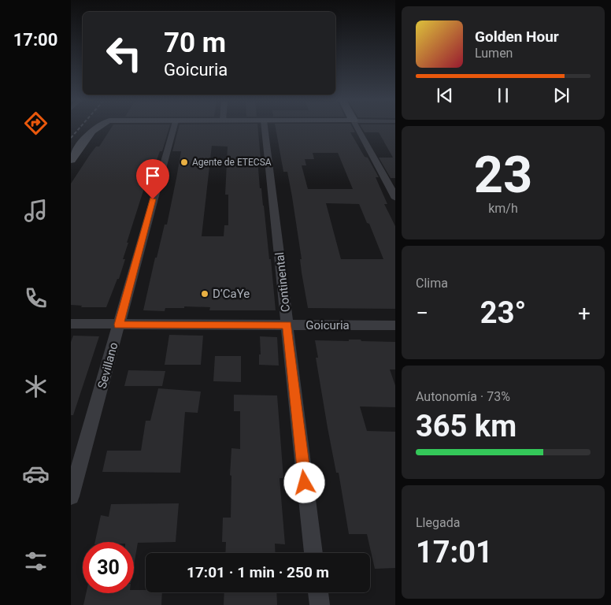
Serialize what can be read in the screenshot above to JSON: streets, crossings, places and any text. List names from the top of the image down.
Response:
{
  "streets": {
    "street": ["Continental", "Goicuria", "Sevillano"]
  },
  "crossings": [
    ["Continental", "Goicuria"],
    ["Goicuria", "Sevillano"]
  ],
  "places": ["Agente de ETECSA", "D’CaYe"],
  "page": {
    "tabs": "17:00",
    "turn": ["70 m", "Goicuria"],
    "song": ["Golden Hour", "Lumen"],
    "tile": [
      ["23", "km/h"],
      "Clima",
      ["Autonomía · 73%", "365 km"],
      ["Llegada", "17:01"]
    ],
    "heat": ["−", "23°", "+"],
    "limit": "30",
    "trip": "17:01 · 1 min · 250 m"
  }
}
